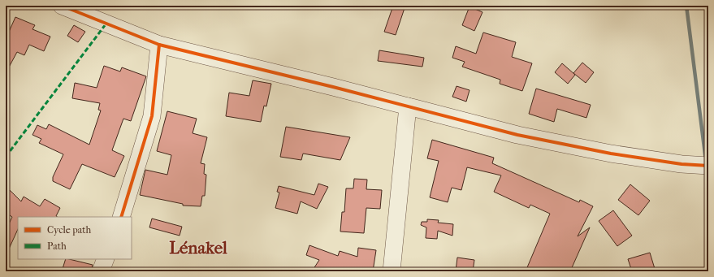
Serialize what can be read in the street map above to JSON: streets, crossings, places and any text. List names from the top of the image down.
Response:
{
  "districts": ["Lénakel"],
  "legend": ["Cycle path", "Path"]
}
